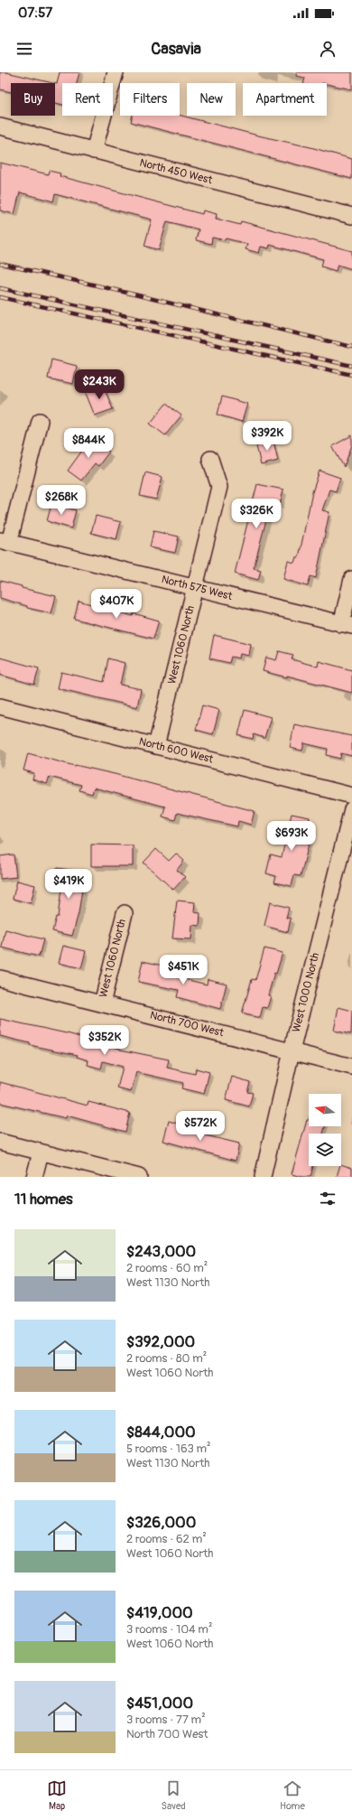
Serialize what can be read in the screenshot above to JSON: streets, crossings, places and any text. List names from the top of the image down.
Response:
{
  "streets": {
    "street": [
      "North 450 West",
      "North 575 West",
      "West 1060 North",
      "North 600 West",
      "West 1000 North",
      "North 700 West"
    ]
  },
  "crossings": [
    ["North 575 West", "West 1060 North"],
    ["West 1060 North", "North 600 West"],
    ["West 1060 North", "North 700 West"],
    ["West 1000 North", "North 700 West"]
  ],
  "north": "left",
  "page": {
    "status": "07:57",
    "header": "Casavia",
    "chip": [
      "Buy",
      "Rent",
      "Filters",
      "New",
      "Apartment"
    ],
    "price": [
      "$243K",
      "$392K",
      "$844K",
      "$268K",
      "$326K",
      "$407K",
      "$693K",
      "$419K",
      "$451K",
      "$352K",
      "$572K"
    ],
    "heading": "11 homes",
    "list": [
      {
        "name": "$243,000",
        "note": "2 rooms · 60 m² · West 1130 North"
      },
      {
        "name": "$392,000",
        "note": "2 rooms · 80 m² · West 1060 North"
      },
      {
        "name": "$844,000",
        "note": "5 rooms · 163 m² · West 1130 North"
      },
      {
        "name": "$326,000",
        "note": "2 rooms · 62 m² · West 1060 North"
      },
      {
        "name": "$419,000",
        "note": "3 rooms · 104 m² · West 1060 North"
      },
      {
        "name": "$451,000",
        "note": "3 rooms · 77 m² · North 700 West"
      }
    ],
    "tabs": ["Map", "Saved", "Home"]
  }
}
